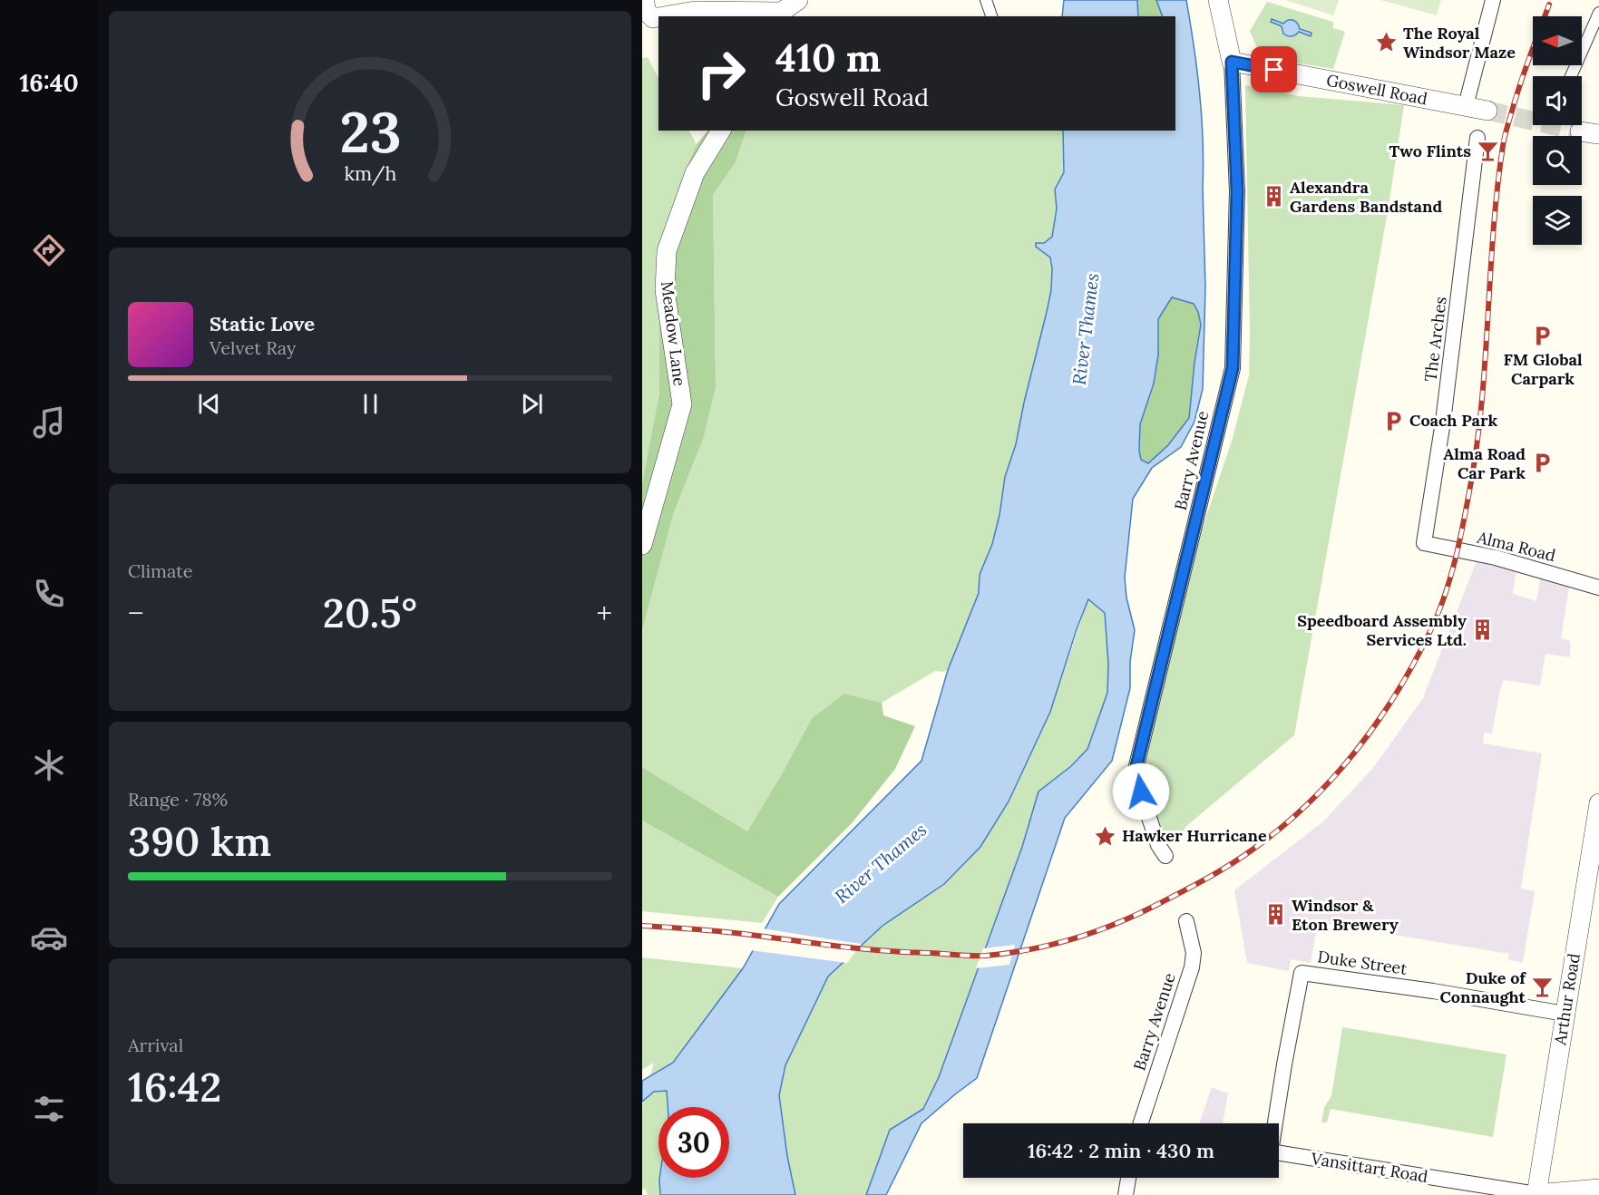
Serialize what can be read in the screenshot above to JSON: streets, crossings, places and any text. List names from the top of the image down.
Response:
{
  "streets": {
    "street": [
      "Goswell Road",
      "Meadow Lane",
      "The Arches",
      "Barry Avenue",
      "Alma Road",
      "Duke Street",
      "Arthur Road",
      "Vansittart Road"
    ]
  },
  "crossings": [
    ["Goswell Road", "Barry Avenue"],
    ["The Arches", "Alma Road"],
    ["Duke Street", "Arthur Road"],
    ["Arthur Road", "Vansittart Road"]
  ],
  "water": ["River Thames"],
  "places": {
    "place": ["The Royal Windsor Maze", "Hawker Hurricane"],
    "bar": ["Two Flints", "Duke of Connaught"],
    "building": ["Alexandra Gardens Bandstand", "Speedboard Assembly Services Ltd.", "Windsor & Eton Brewery"],
    "parking": ["FM Global Carpark", "Coach Park", "Alma Road Car Park"]
  },
  "north": "left",
  "page": {
    "tabs": "16:40",
    "turn": ["410 m", "Goswell Road"],
    "song": ["Static Love", "Velvet Ray"],
    "tile": [
      "Climate",
      ["Range · 78%", "390 km"],
      ["Arrival", "16:42"]
    ],
    "heat": ["−", "20.5°", "+"],
    "limit": "30",
    "trip": "16:42 · 2 min · 430 m",
    "gauge": ["23", "km/h"]
  }
}
